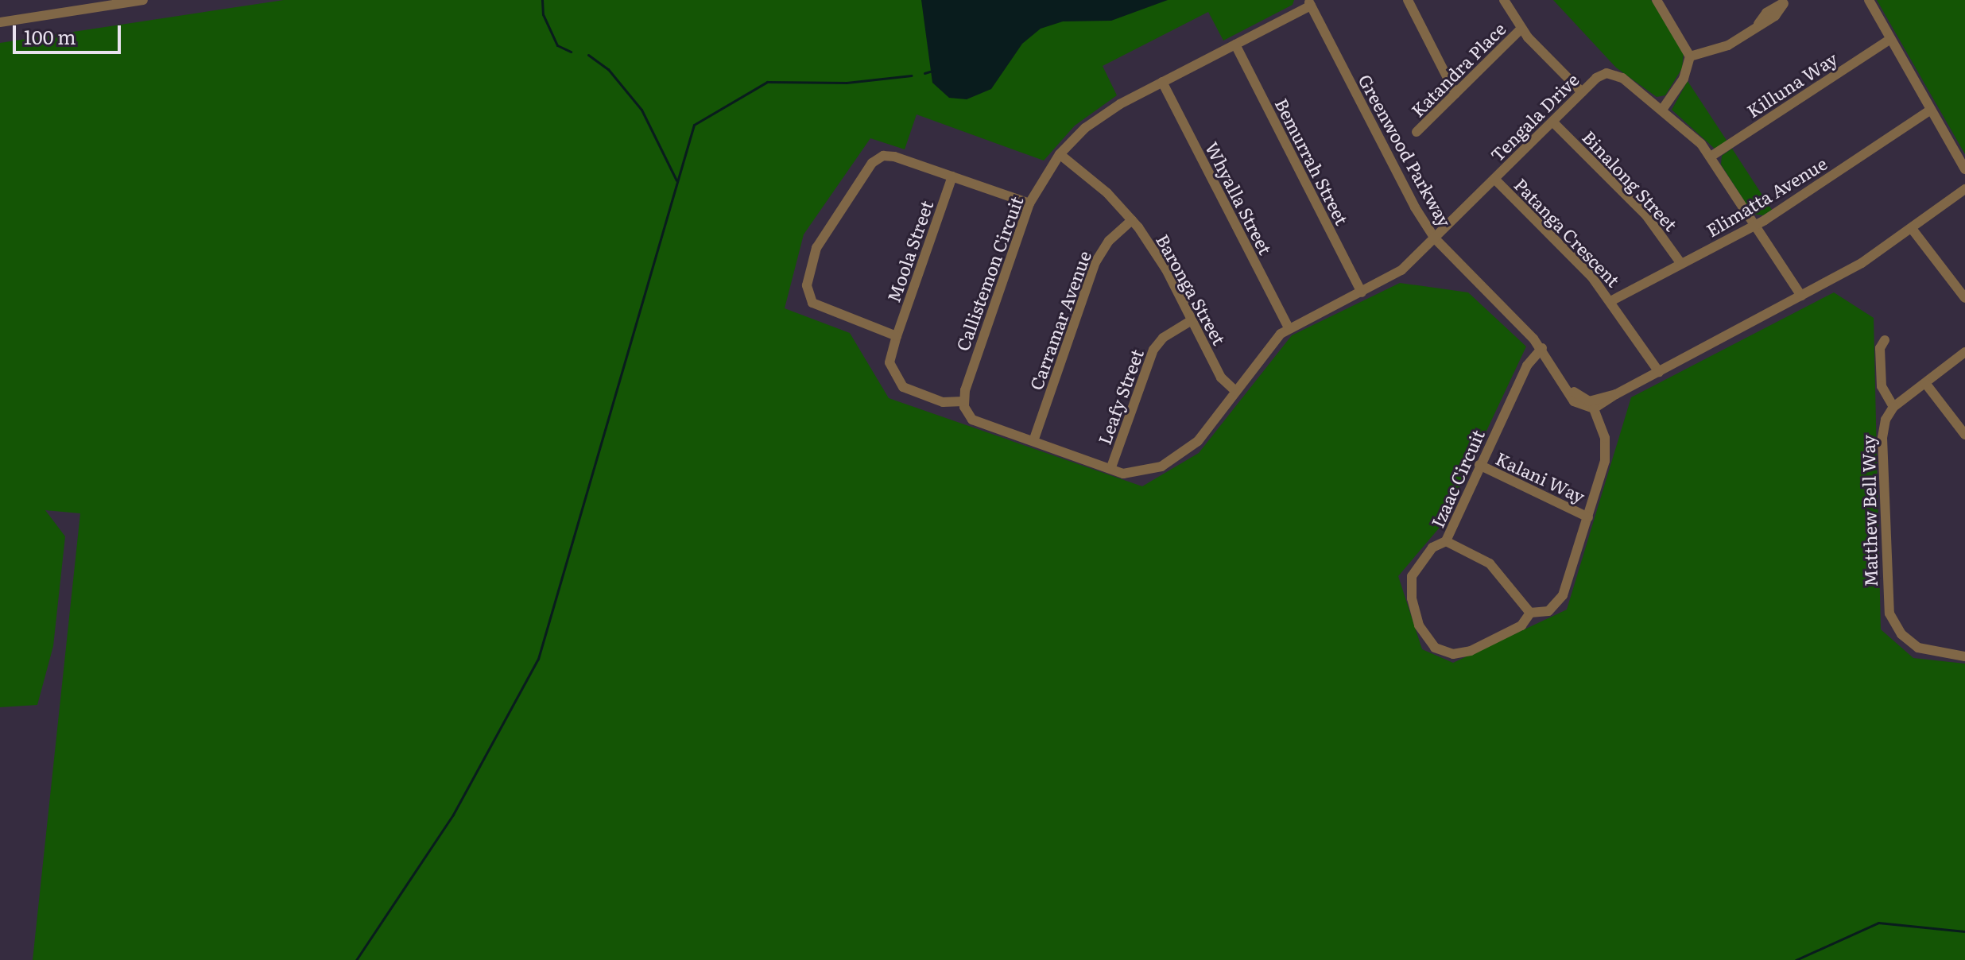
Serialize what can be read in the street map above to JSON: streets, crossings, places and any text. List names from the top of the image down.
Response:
{
  "streets": {
    "street": [
      "Katandra Place",
      "Killuna Way",
      "Tengala Drive",
      "Greenwood Parkway",
      "Bemurrah Street",
      "Binalong Street",
      "Elimatta Avenue",
      "Whyalla Street",
      "Patanga Crescent",
      "Moola Street",
      "Callistemon Circuit",
      "Baronga Street",
      "Carramar Avenue",
      "Leafy Street",
      "Kalani Way",
      "Izaac Circuit",
      "Matthew Bell Way"
    ]
  },
  "crossings": [
    ["Killuna Way", "Tengala Drive"],
    ["Tengala Drive", "Greenwood Parkway"],
    ["Tengala Drive", "Binalong Street"],
    ["Tengala Drive", "Elimatta Avenue"],
    ["Tengala Drive", "Patanga Crescent"],
    ["Greenwood Parkway", "Callistemon Circuit"],
    ["Greenwood Parkway", "Izaac Circuit"],
    ["Bemurrah Street", "Callistemon Circuit"],
    ["Binalong Street", "Elimatta Avenue"],
    ["Elimatta Avenue", "Patanga Crescent"],
    ["Whyalla Street", "Callistemon Circuit"],
    ["Moola Street", "Callistemon Circuit"],
    ["Callistemon Circuit", "Baronga Street"],
    ["Baronga Street", "Carramar Avenue"],
    ["Baronga Street", "Leafy Street"],
    ["Kalani Way", "Izaac Circuit"]
  ],
  "scale_bar": "100 m"
}
